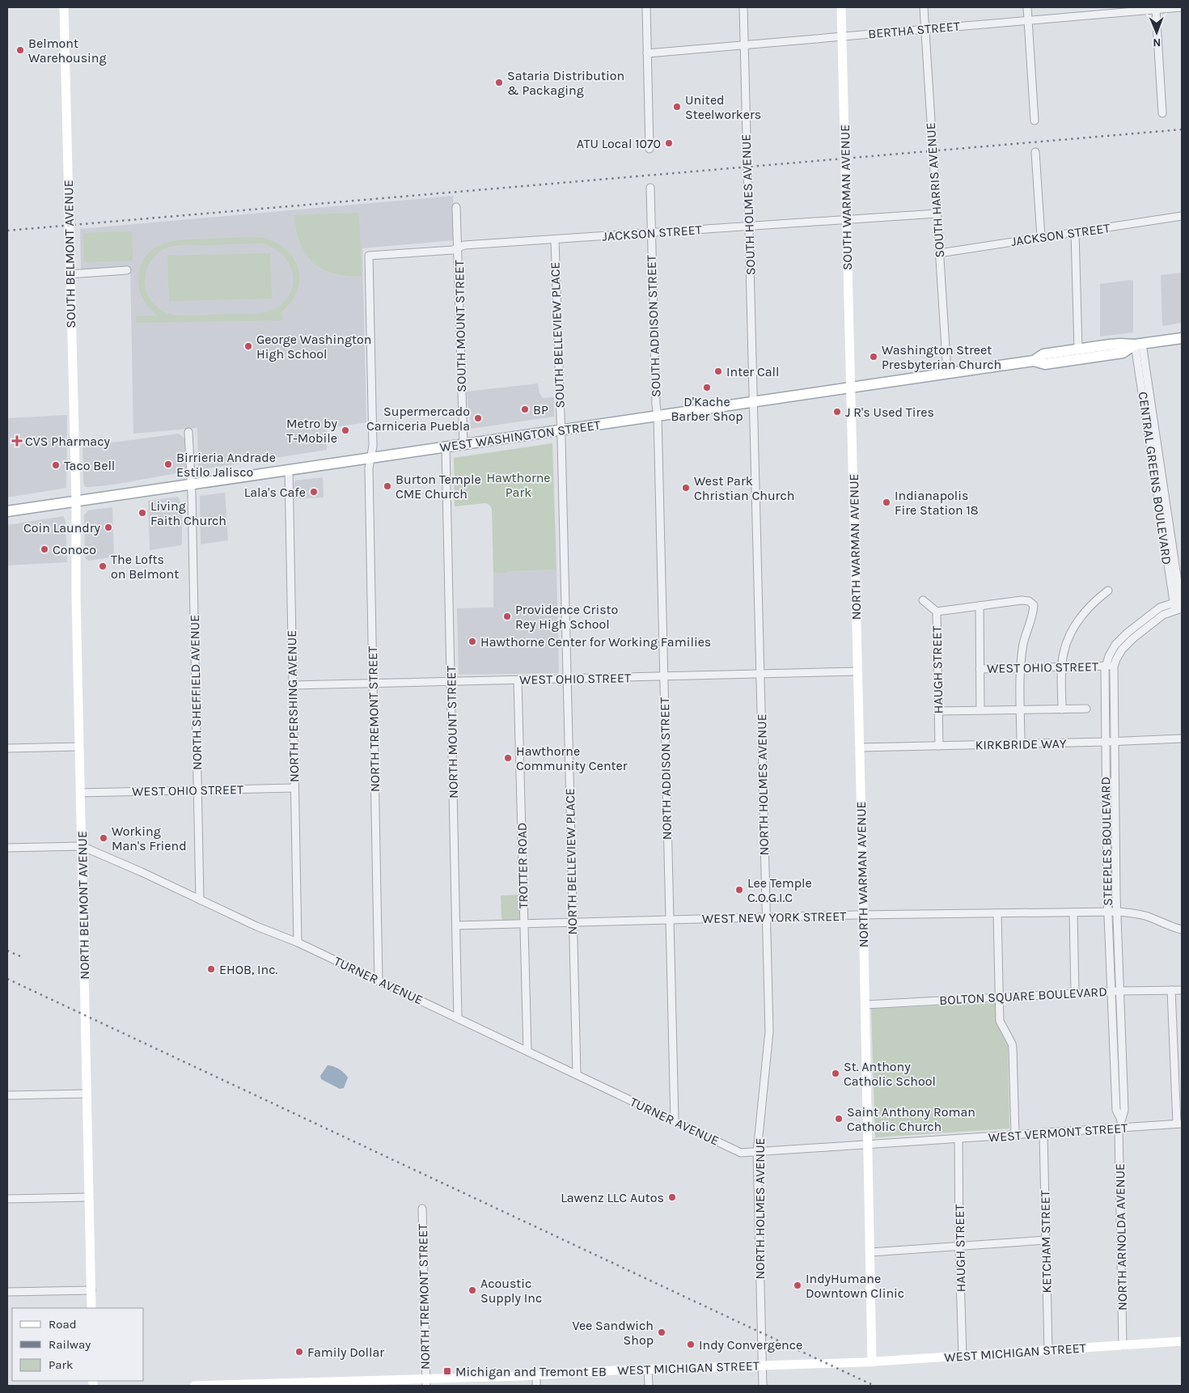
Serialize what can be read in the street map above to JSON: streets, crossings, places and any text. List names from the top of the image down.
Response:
{
  "streets": {
    "main road": [
      "SOUTH WARMAN AVENUE",
      "SOUTH BELMONT AVENUE",
      "WEST WASHINGTON STREET",
      "NORTH WARMAN AVENUE",
      "NORTH BELMONT AVENUE",
      "WEST MICHIGAN STREET"
    ],
    "street": [
      "BERTHA STREET",
      "SOUTH HARRIS AVENUE",
      "SOUTH HOLMES AVENUE",
      "JACKSON STREET",
      "SOUTH MOUNT STREET",
      "SOUTH ADDISON STREET",
      "SOUTH BELLEVIEW PLACE",
      "CENTRAL GREENS BOULEVARD",
      "WEST OHIO STREET",
      "HAUGH STREET",
      "NORTH SHEFFIELD AVENUE",
      "NORTH PERSHING AVENUE",
      "NORTH TREMONT STREET",
      "NORTH MOUNT STREET",
      "KIRKBRIDE WAY",
      "NORTH ADDISON STREET",
      "NORTH HOLMES AVENUE",
      "STEEPLES BOULEVARD",
      "NORTH BELLEVIEW PLACE",
      "TROTTER ROAD",
      "WEST NEW YORK STREET",
      "TURNER AVENUE",
      "BOLTON SQUARE BOULEVARD",
      "WEST VERMONT STREET",
      "NORTH ARNOLDA AVENUE",
      "KETCHAM STREET"
    ]
  },
  "crossings": [
    ["BERTHA STREET", "SOUTH HARRIS AVENUE"],
    ["BERTHA STREET", "SOUTH WARMAN AVENUE"],
    ["BERTHA STREET", "SOUTH HOLMES AVENUE"],
    ["SOUTH HARRIS AVENUE", "JACKSON STREET"],
    ["SOUTH HARRIS AVENUE", "WEST WASHINGTON STREET"],
    ["SOUTH WARMAN AVENUE", "JACKSON STREET"],
    ["SOUTH WARMAN AVENUE", "WEST WASHINGTON STREET"],
    ["SOUTH WARMAN AVENUE", "NORTH WARMAN AVENUE"],
    ["SOUTH HOLMES AVENUE", "JACKSON STREET"],
    ["SOUTH HOLMES AVENUE", "WEST WASHINGTON STREET"],
    ["SOUTH HOLMES AVENUE", "NORTH HOLMES AVENUE"],
    ["JACKSON STREET", "SOUTH MOUNT STREET"],
    ["JACKSON STREET", "SOUTH ADDISON STREET"],
    ["JACKSON STREET", "SOUTH BELLEVIEW PLACE"],
    ["JACKSON STREET", "NORTH TREMONT STREET"],
    ["SOUTH BELMONT AVENUE", "WEST WASHINGTON STREET"],
    ["SOUTH BELMONT AVENUE", "NORTH BELMONT AVENUE"],
    ["SOUTH MOUNT STREET", "WEST WASHINGTON STREET"],
    ["SOUTH ADDISON STREET", "WEST WASHINGTON STREET"],
    ["SOUTH ADDISON STREET", "NORTH ADDISON STREET"],
    ["SOUTH BELLEVIEW PLACE", "WEST WASHINGTON STREET"],
    ["SOUTH BELLEVIEW PLACE", "NORTH BELLEVIEW PLACE"],
    ["WEST WASHINGTON STREET", "CENTRAL GREENS BOULEVARD"],
    ["WEST WASHINGTON STREET", "NORTH WARMAN AVENUE"],
    ["WEST WASHINGTON STREET", "NORTH SHEFFIELD AVENUE"],
    ["WEST WASHINGTON STREET", "NORTH PERSHING AVENUE"],
    ["WEST WASHINGTON STREET", "NORTH TREMONT STREET"],
    ["WEST WASHINGTON STREET", "NORTH MOUNT STREET"],
    ["WEST WASHINGTON STREET", "NORTH ADDISON STREET"],
    ["WEST WASHINGTON STREET", "NORTH HOLMES AVENUE"],
    ["WEST WASHINGTON STREET", "NORTH BELLEVIEW PLACE"],
    ["WEST WASHINGTON STREET", "NORTH BELMONT AVENUE"],
    ["CENTRAL GREENS BOULEVARD", "STEEPLES BOULEVARD"],
    ["NORTH WARMAN AVENUE", "WEST OHIO STREET"],
    ["NORTH WARMAN AVENUE", "KIRKBRIDE WAY"],
    ["NORTH WARMAN AVENUE", "WEST NEW YORK STREET"],
    ["NORTH WARMAN AVENUE", "BOLTON SQUARE BOULEVARD"],
    ["NORTH WARMAN AVENUE", "WEST VERMONT STREET"],
    ["NORTH WARMAN AVENUE", "WEST MICHIGAN STREET"],
    ["WEST OHIO STREET", "NORTH SHEFFIELD AVENUE"],
    ["WEST OHIO STREET", "NORTH PERSHING AVENUE"],
    ["WEST OHIO STREET", "NORTH TREMONT STREET"],
    ["WEST OHIO STREET", "NORTH MOUNT STREET"],
    ["WEST OHIO STREET", "NORTH ADDISON STREET"],
    ["WEST OHIO STREET", "NORTH HOLMES AVENUE"],
    ["WEST OHIO STREET", "STEEPLES BOULEVARD"],
    ["WEST OHIO STREET", "NORTH BELLEVIEW PLACE"],
    ["WEST OHIO STREET", "TROTTER ROAD"],
    ["WEST OHIO STREET", "NORTH BELMONT AVENUE"],
    ["HAUGH STREET", "KIRKBRIDE WAY"],
    ["HAUGH STREET", "WEST VERMONT STREET"],
    ["HAUGH STREET", "WEST MICHIGAN STREET"],
    ["NORTH SHEFFIELD AVENUE", "TURNER AVENUE"],
    ["NORTH PERSHING AVENUE", "TURNER AVENUE"],
    ["NORTH TREMONT STREET", "TURNER AVENUE"],
    ["NORTH TREMONT STREET", "WEST MICHIGAN STREET"],
    ["NORTH MOUNT STREET", "WEST NEW YORK STREET"],
    ["NORTH MOUNT STREET", "TURNER AVENUE"],
    ["KIRKBRIDE WAY", "STEEPLES BOULEVARD"],
    ["NORTH ADDISON STREET", "WEST NEW YORK STREET"],
    ["NORTH ADDISON STREET", "TURNER AVENUE"],
    ["NORTH HOLMES AVENUE", "WEST NEW YORK STREET"],
    ["NORTH HOLMES AVENUE", "WEST VERMONT STREET"],
    ["NORTH HOLMES AVENUE", "WEST MICHIGAN STREET"],
    ["STEEPLES BOULEVARD", "WEST NEW YORK STREET"],
    ["STEEPLES BOULEVARD", "BOLTON SQUARE BOULEVARD"],
    ["STEEPLES BOULEVARD", "WEST VERMONT STREET"],
    ["STEEPLES BOULEVARD", "NORTH ARNOLDA AVENUE"],
    ["NORTH BELLEVIEW PLACE", "WEST NEW YORK STREET"],
    ["NORTH BELLEVIEW PLACE", "TURNER AVENUE"],
    ["TROTTER ROAD", "WEST NEW YORK STREET"],
    ["TROTTER ROAD", "TURNER AVENUE"],
    ["NORTH BELMONT AVENUE", "TURNER AVENUE"],
    ["TURNER AVENUE", "WEST VERMONT STREET"],
    ["WEST VERMONT STREET", "NORTH ARNOLDA AVENUE"],
    ["WEST VERMONT STREET", "KETCHAM STREET"],
    ["NORTH ARNOLDA AVENUE", "WEST MICHIGAN STREET"],
    ["KETCHAM STREET", "WEST MICHIGAN STREET"]
  ],
  "parks": ["Hawthorne Park"],
  "places": {
    "other": [
      "Belmont Warehousing",
      "Sataria Distribution & Packaging",
      "United Steelworkers",
      "ATU Local 1070",
      "George Washington High School",
      "Washington Street Presbyterian Church",
      "Inter Call",
      "D'Kache Barber Shop",
      "BP",
      "J R's Used Tires",
      "Supermercado Carniceria Puebla",
      "Metro by T-Mobile",
      "Birrieria Andrade Estilo Jalisco",
      "Taco Bell",
      "Burton Temple CME Church",
      "West Park Christian Church",
      "Lala's Cafe",
      "Indianapolis Fire Station 18",
      "Living Faith Church",
      "Coin Laundry",
      "Conoco",
      "The Lofts on Belmont",
      "Providence Cristo Rey High School",
      "Hawthorne Center for Working Families",
      "Hawthorne Community Center",
      "Working Man's Friend",
      "Lee Temple C.O.G.I.C",
      "EHOB, Inc.",
      "St. Anthony Catholic School",
      "Saint Anthony Roman Catholic Church",
      "Lawenz LLC Autos",
      "IndyHumane Downtown Clinic",
      "Acoustic Supply Inc",
      "Vee Sandwich Shop",
      "Indy Convergence",
      "Family Dollar"
    ],
    "health": ["CVS Pharmacy"],
    "transit": ["Michigan and Tremont EB"]
  },
  "legend": ["Road", "Railway", "Park"],
  "north": "bottom"
}
